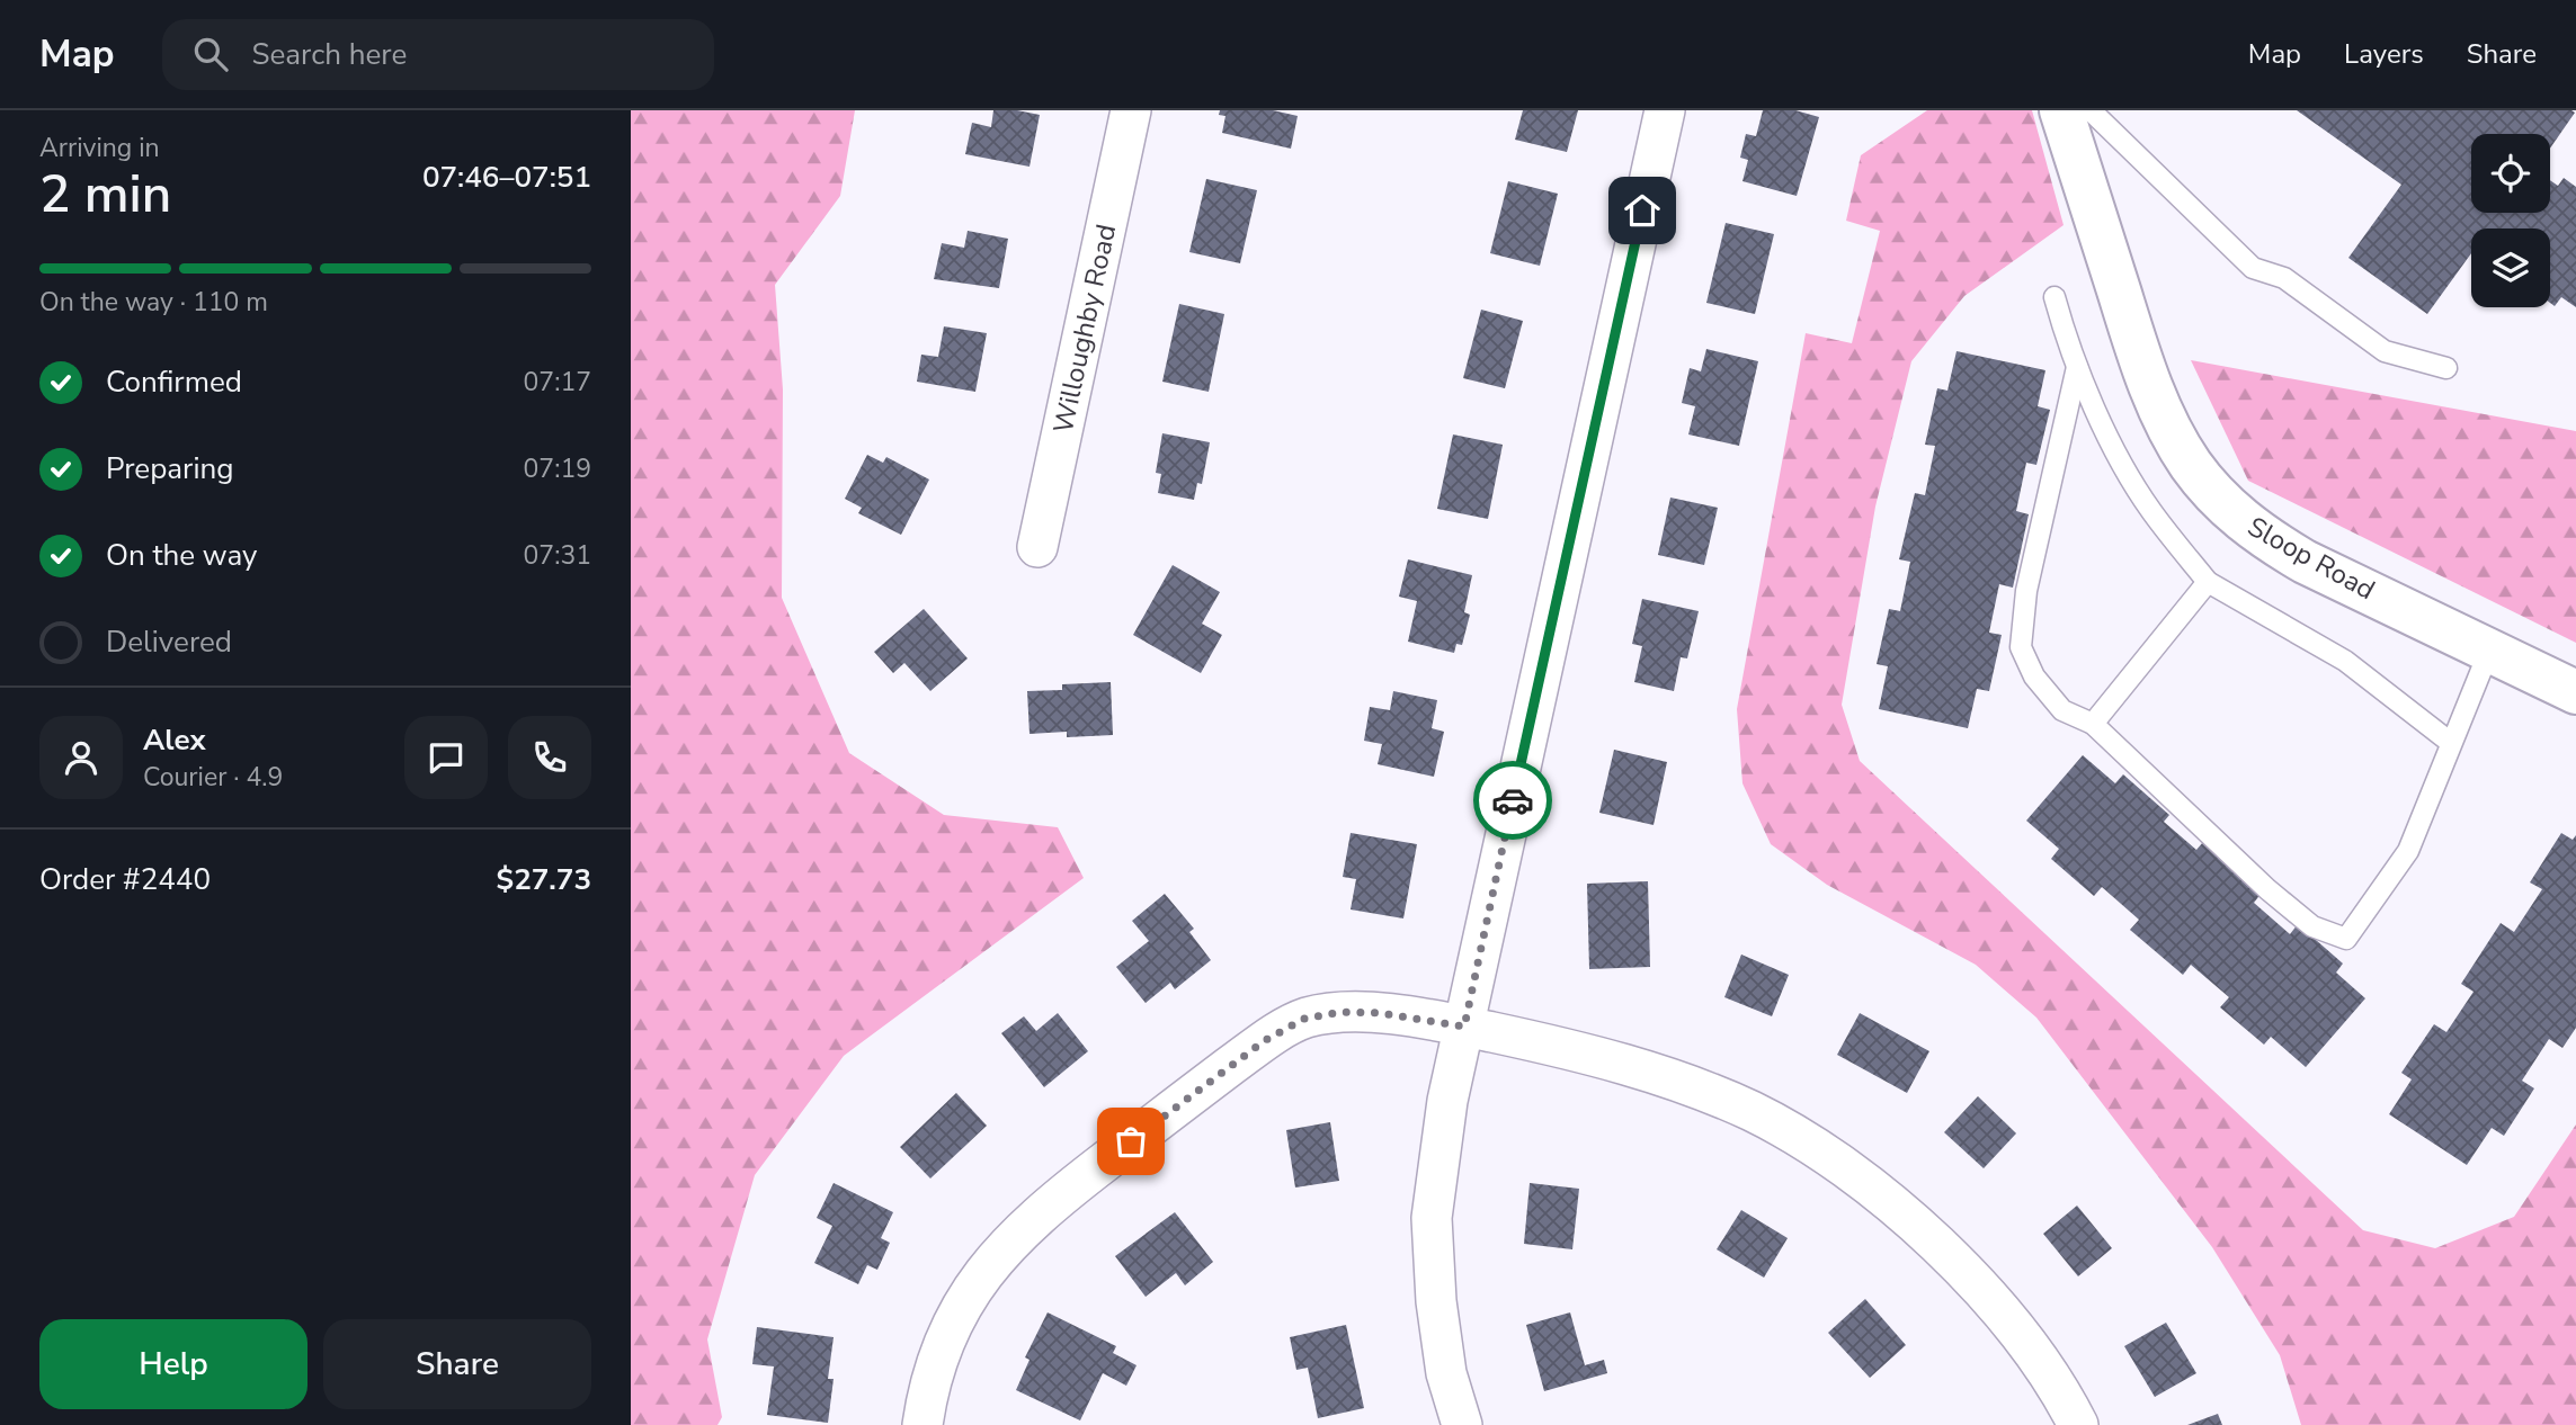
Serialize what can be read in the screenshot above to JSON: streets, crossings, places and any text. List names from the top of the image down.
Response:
{
  "streets": {
    "street": ["Willoughby Road", "Sloop Road"]
  },
  "page": {
    "header": "Map",
    "search": "Search here",
    "nav": ["Map", "Layers", "Share"],
    "heading": ["2 min", "Arriving in", "07:46–07:51"],
    "panel": [
      "Alex",
      "Courier · 4.9",
      "Order #2440",
      "$27.73"
    ],
    "bar": "On the way · 110 m",
    "list": [
      ["Confirmed", "07:17"],
      ["Preparing", "07:19"],
      ["On the way", "07:31"],
      "Delivered"
    ],
    "buttons": ["Help", "Share"]
  }
}
